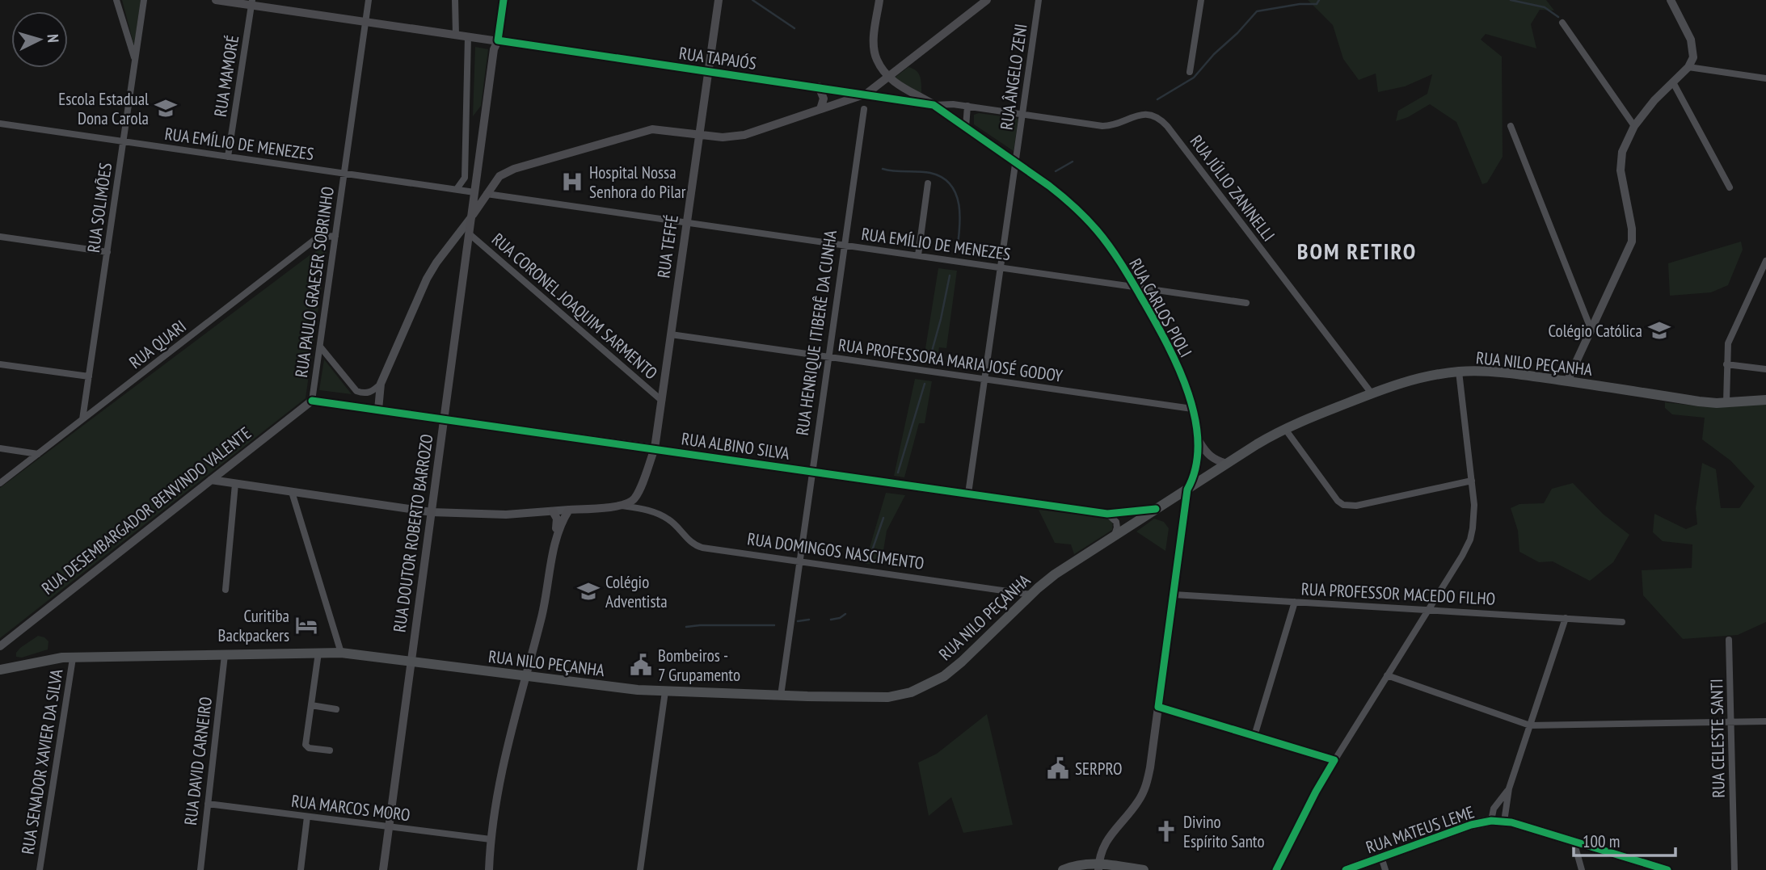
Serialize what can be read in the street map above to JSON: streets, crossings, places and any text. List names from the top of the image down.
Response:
{
  "streets": {
    "main road": [
      "RUA TAPAJÓS",
      "RUA TEFFÉ",
      "RUA CARLOS PIOLI",
      "RUA NILO PEÇANHA",
      "RUA DOUTOR ROBERTO BARROZO",
      "RUA DOMINGOS NASCIMENTO",
      "RUA MATEUS LEME"
    ],
    "street": [
      "RUA MAMORÉ",
      "RUA ÂNGELO ZENI",
      "RUA EMÍLIO DE MENEZES",
      "RUA JÚLIO ZANINELLI",
      "RUA SOLIMÕES",
      "RUA PAULO GRAESER SOBRINHO",
      "RUA CORONEL JOAQUIM SARMENTO",
      "RUA HENRIQUE ITIBERÊ DA CUNHA",
      "RUA QUARI",
      "RUA PROFESSORA MARIA JOSÉ GODOY",
      "RUA ALBINO SILVA",
      "RUA DESEMBARGADOR BENVINDO VALENTE",
      "RUA PROFESSOR MACEDO FILHO",
      "RUA CELESTE SANTI",
      "RUA DAVID CARNEIRO",
      "RUA SENADOR XAVIER DA SILVA",
      "RUA MARCOS MORO"
    ]
  },
  "crossings": [
    ["RUA TAPAJÓS", "RUA MAMORÉ"],
    ["RUA TAPAJÓS", "RUA ÂNGELO ZENI"],
    ["RUA TAPAJÓS", "RUA JÚLIO ZANINELLI"],
    ["RUA TAPAJÓS", "RUA TEFFÉ"],
    ["RUA TAPAJÓS", "RUA PAULO GRAESER SOBRINHO"],
    ["RUA TAPAJÓS", "RUA CARLOS PIOLI"],
    ["RUA TAPAJÓS", "RUA DOUTOR ROBERTO BARROZO"],
    ["RUA MAMORÉ", "RUA EMÍLIO DE MENEZES"],
    ["RUA ÂNGELO ZENI", "RUA EMÍLIO DE MENEZES"],
    ["RUA ÂNGELO ZENI", "RUA CARLOS PIOLI"],
    ["RUA ÂNGELO ZENI", "RUA PROFESSORA MARIA JOSÉ GODOY"],
    ["RUA ÂNGELO ZENI", "RUA ALBINO SILVA"],
    ["RUA EMÍLIO DE MENEZES", "RUA SOLIMÕES"],
    ["RUA EMÍLIO DE MENEZES", "RUA TEFFÉ"],
    ["RUA EMÍLIO DE MENEZES", "RUA PAULO GRAESER SOBRINHO"],
    ["RUA EMÍLIO DE MENEZES", "RUA CARLOS PIOLI"],
    ["RUA EMÍLIO DE MENEZES", "RUA HENRIQUE ITIBERÊ DA CUNHA"],
    ["RUA EMÍLIO DE MENEZES", "RUA DOUTOR ROBERTO BARROZO"],
    ["RUA JÚLIO ZANINELLI", "RUA NILO PEÇANHA"],
    ["RUA SOLIMÕES", "RUA QUARI"],
    ["RUA TEFFÉ", "RUA CORONEL JOAQUIM SARMENTO"],
    ["RUA TEFFÉ", "RUA PROFESSORA MARIA JOSÉ GODOY"],
    ["RUA TEFFÉ", "RUA ALBINO SILVA"],
    ["RUA TEFFÉ", "RUA DOMINGOS NASCIMENTO"],
    ["RUA PAULO GRAESER SOBRINHO", "RUA QUARI"],
    ["RUA PAULO GRAESER SOBRINHO", "RUA ALBINO SILVA"],
    ["RUA PAULO GRAESER SOBRINHO", "RUA DESEMBARGADOR BENVINDO VALENTE"],
    ["RUA CORONEL JOAQUIM SARMENTO", "RUA DOUTOR ROBERTO BARROZO"],
    ["RUA CARLOS PIOLI", "RUA PROFESSORA MARIA JOSÉ GODOY"],
    ["RUA CARLOS PIOLI", "RUA NILO PEÇANHA"],
    ["RUA CARLOS PIOLI", "RUA PROFESSOR MACEDO FILHO"],
    ["RUA HENRIQUE ITIBERÊ DA CUNHA", "RUA PROFESSORA MARIA JOSÉ GODOY"],
    ["RUA HENRIQUE ITIBERÊ DA CUNHA", "RUA NILO PEÇANHA"],
    ["RUA HENRIQUE ITIBERÊ DA CUNHA", "RUA ALBINO SILVA"],
    ["RUA HENRIQUE ITIBERÊ DA CUNHA", "RUA DOMINGOS NASCIMENTO"],
    ["RUA NILO PEÇANHA", "RUA ALBINO SILVA"],
    ["RUA NILO PEÇANHA", "RUA DOUTOR ROBERTO BARROZO"],
    ["RUA NILO PEÇANHA", "RUA DOMINGOS NASCIMENTO"],
    ["RUA NILO PEÇANHA", "RUA DAVID CARNEIRO"],
    ["RUA NILO PEÇANHA", "RUA SENADOR XAVIER DA SILVA"],
    ["RUA ALBINO SILVA", "RUA DESEMBARGADOR BENVINDO VALENTE"],
    ["RUA ALBINO SILVA", "RUA DOUTOR ROBERTO BARROZO"],
    ["RUA DESEMBARGADOR BENVINDO VALENTE", "RUA DOMINGOS NASCIMENTO"],
    ["RUA DOUTOR ROBERTO BARROZO", "RUA DOMINGOS NASCIMENTO"],
    ["RUA DOUTOR ROBERTO BARROZO", "RUA MARCOS MORO"],
    ["RUA DAVID CARNEIRO", "RUA MARCOS MORO"]
  ],
  "districts": ["BOM RETIRO"],
  "places": {
    "school or university": ["Escola Estadual Dona Carola", "Colégio Católica", "Colégio Adventista"],
    "hospital": ["Hospital Nossa Senhora do Pilar"],
    "hotel": ["Curitiba Backpackers"],
    "public building": ["Bombeiros - 7 Grupamento", "SERPRO"],
    "church": ["Divino Espírito Santo"]
  },
  "scale_bar": "100 m",
  "north": "right"
}
